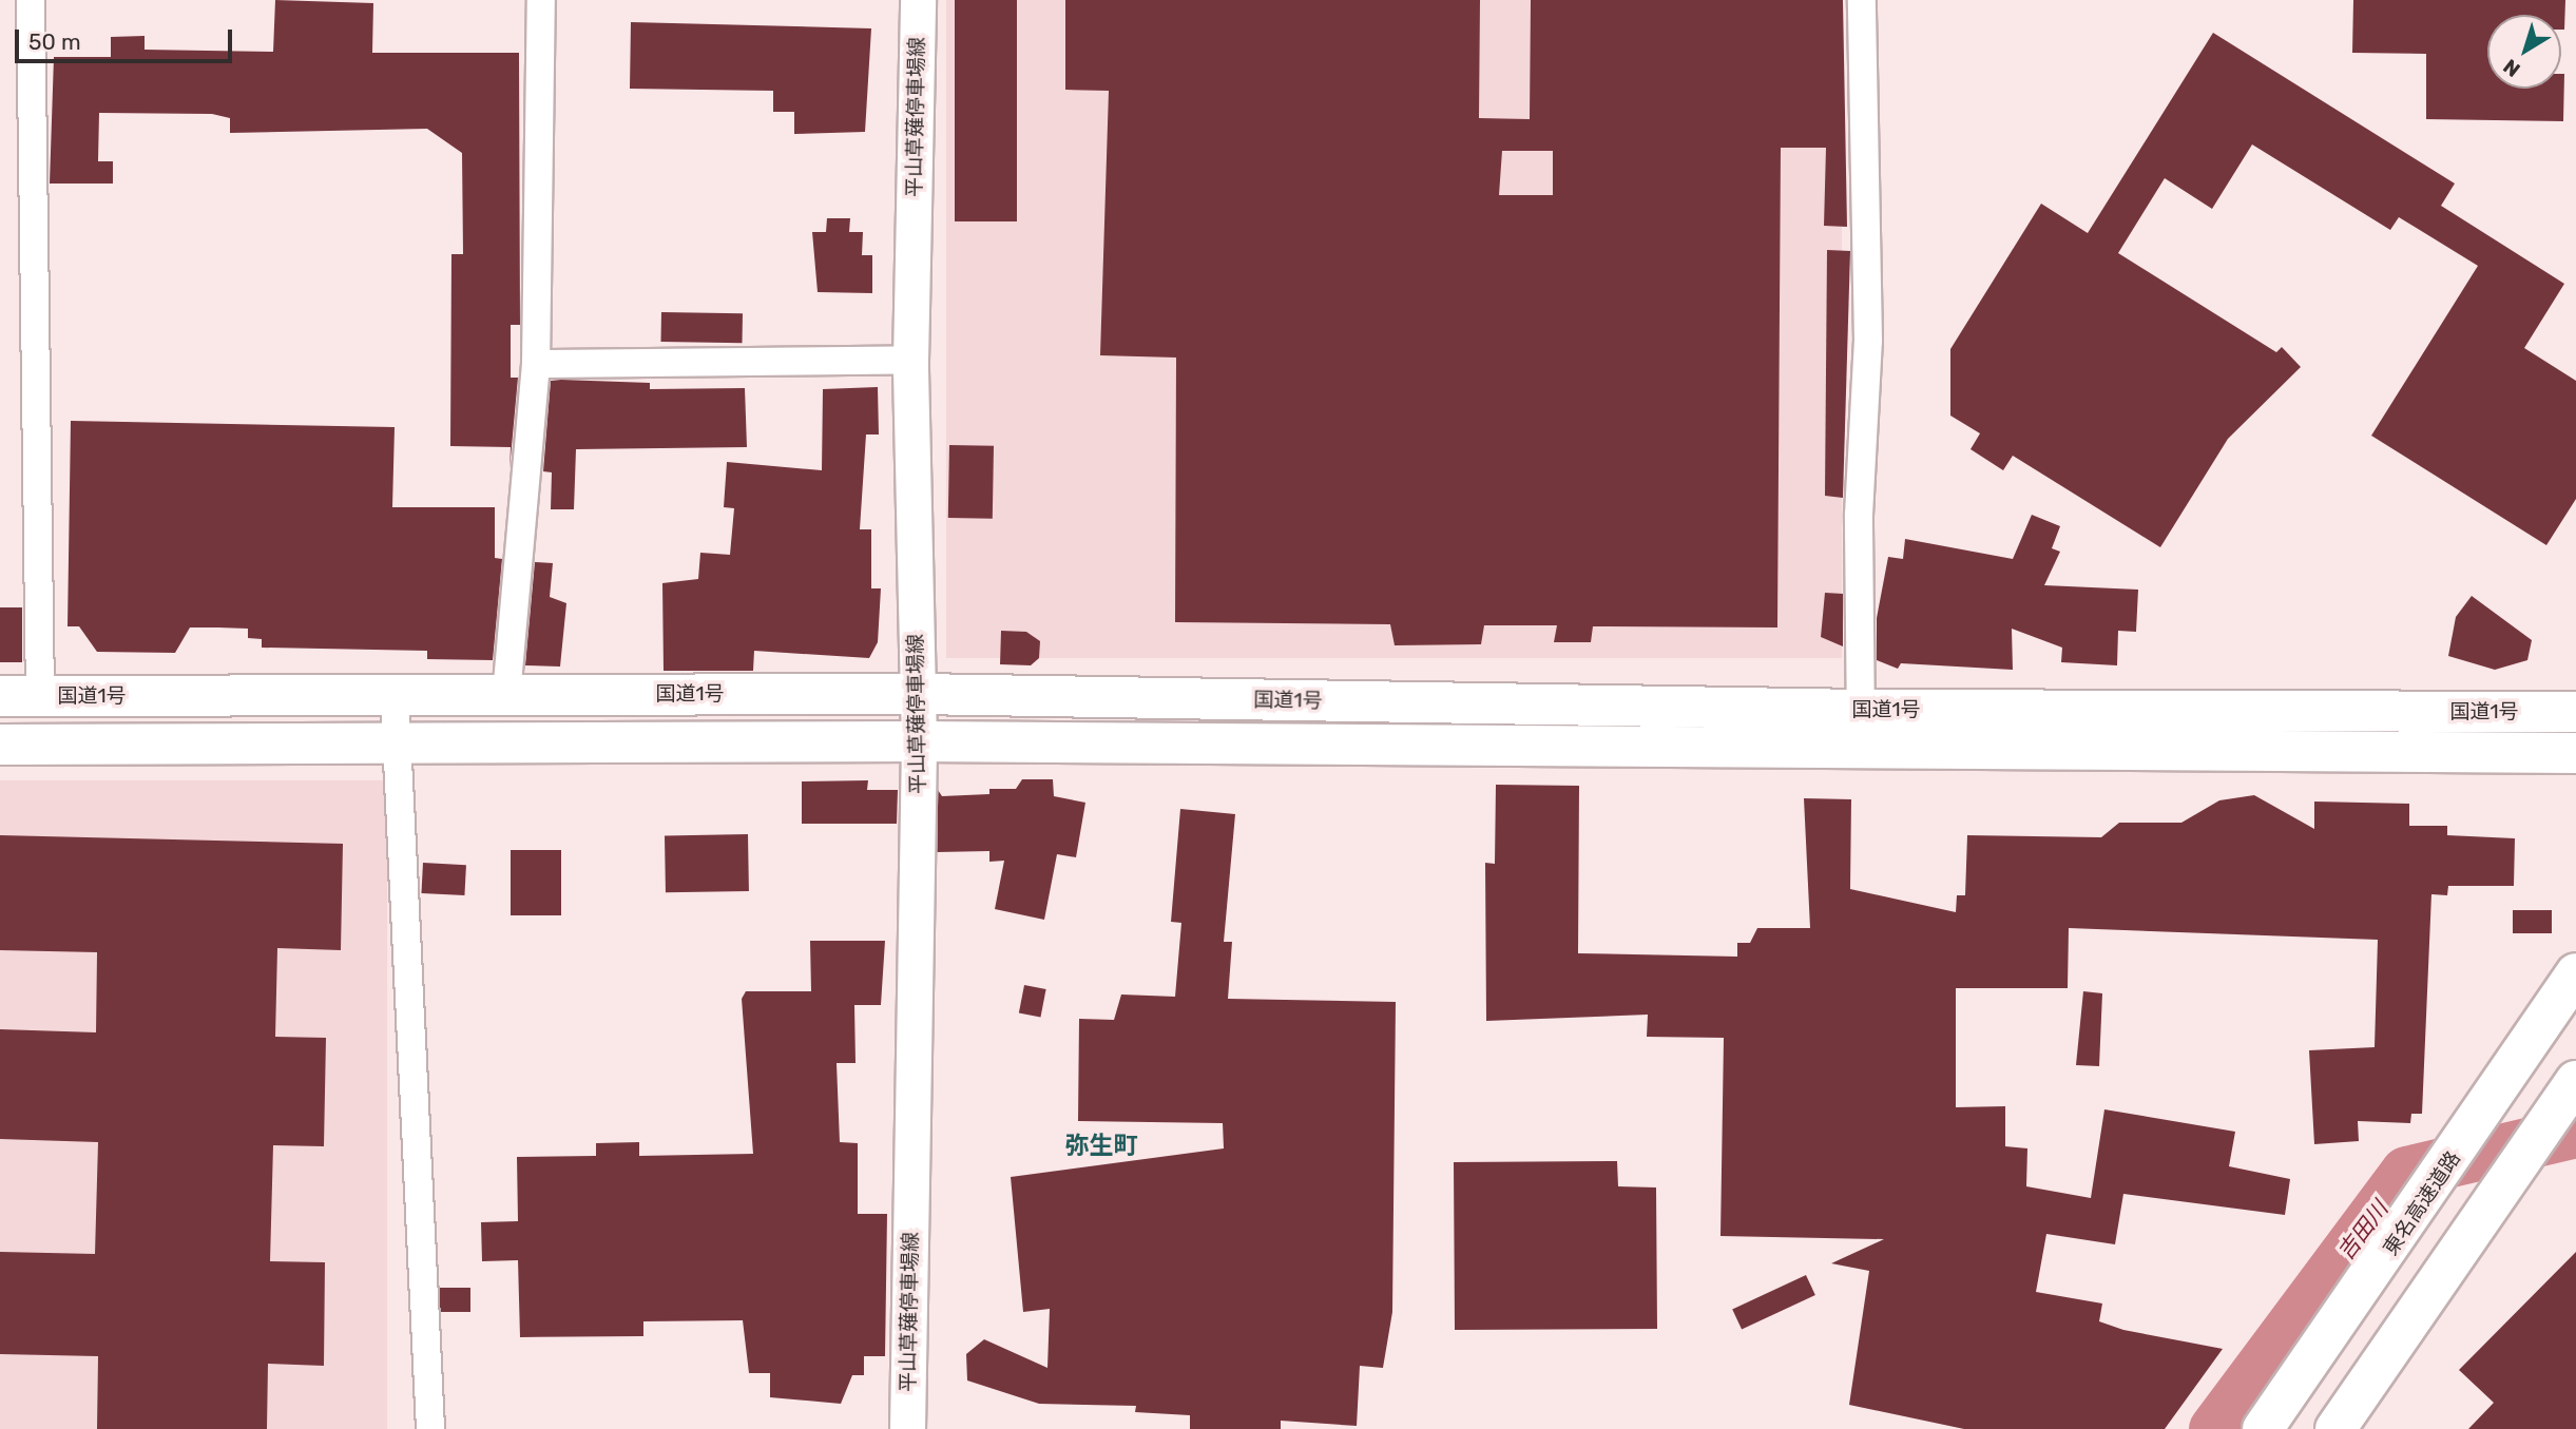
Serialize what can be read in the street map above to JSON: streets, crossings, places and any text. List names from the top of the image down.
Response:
{
  "streets": {
    "highway": ["国道1号", "東名高速道路"],
    "main road": ["平山草薙停車場線"]
  },
  "crossings": [
    ["平山草薙停車場線", "国道1号"]
  ],
  "districts": ["弥生町"],
  "water": ["吉田川"],
  "scale_bar": "50 m",
  "north": "bottom left"
}
